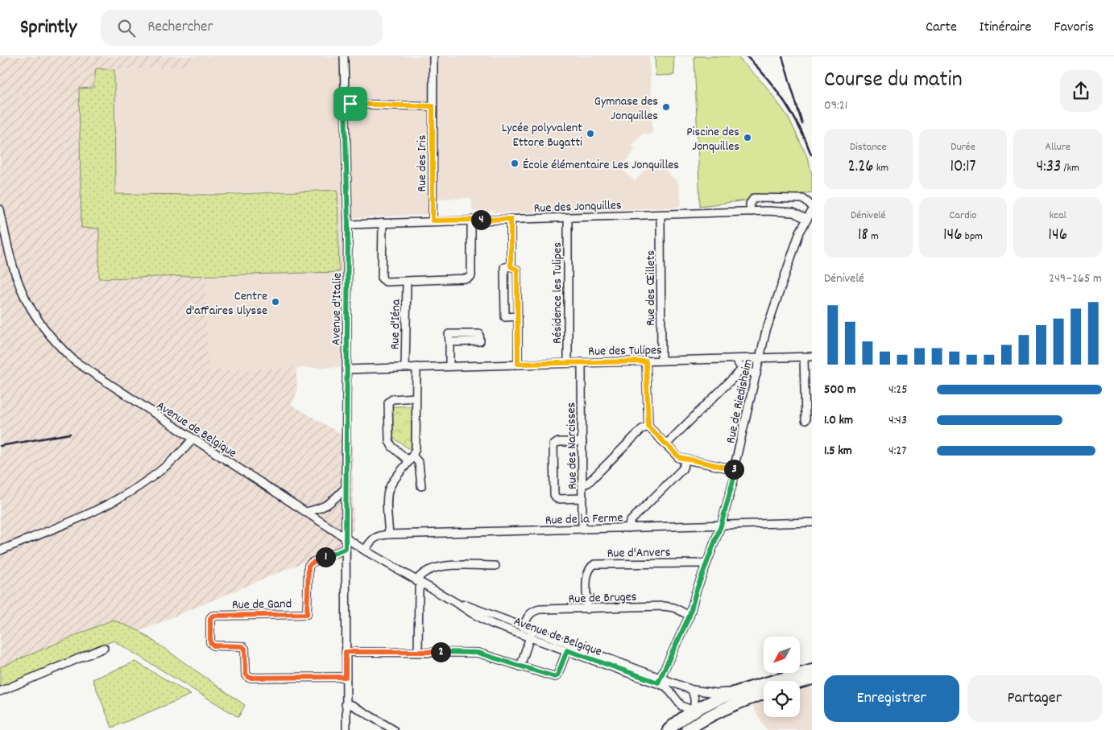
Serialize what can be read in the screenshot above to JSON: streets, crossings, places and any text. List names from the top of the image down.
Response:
{
  "streets": {
    "street": [
      "Rue des Iris",
      "Rue des Jonquilles",
      "Rue des Œillets",
      "Résidence les Tulipes",
      "Avenue d'Italie",
      "Rue d'Iéna",
      "Rue des Tulipes",
      "Rue de Riedisheim",
      "Avenue de Belgique",
      "Rue des Narcisses",
      "Rue de la Ferme",
      "Rue d'Anvers",
      "Rue de Bruges",
      "Rue de Gand"
    ]
  },
  "crossings": [
    ["Rue des Iris", "Rue des Jonquilles"],
    ["Rue des Jonquilles", "Rue des Œillets"],
    ["Rue des Jonquilles", "Avenue d'Italie"],
    ["Rue des Jonquilles", "Rue de Riedisheim"],
    ["Rue des Œillets", "Rue des Tulipes"],
    ["Résidence les Tulipes", "Rue des Tulipes"],
    ["Avenue d'Italie", "Rue des Tulipes"],
    ["Avenue d'Italie", "Avenue de Belgique"],
    ["Avenue d'Italie", "Rue de Gand"],
    ["Rue d'Iéna", "Rue des Tulipes"],
    ["Rue des Tulipes", "Rue de Riedisheim"],
    ["Rue des Tulipes", "Rue des Narcisses"],
    ["Rue de Riedisheim", "Avenue de Belgique"],
    ["Rue de Riedisheim", "Rue de la Ferme"],
    ["Rue de Riedisheim", "Rue d'Anvers"],
    ["Rue de Riedisheim", "Rue de Bruges"],
    ["Avenue de Belgique", "Rue de la Ferme"],
    ["Avenue de Belgique", "Rue de Bruges"],
    ["Rue des Narcisses", "Rue de la Ferme"],
    ["Rue d'Anvers", "Rue de Bruges"]
  ],
  "places": [
    "Gymnase des Jonquilles",
    "Lycée polyvalent Ettore Bugatti",
    "Piscine des Jonquilles",
    "École élémentaire Les Jonquilles",
    "Centre d'affaires Ulysse"
  ],
  "north": "bottom left",
  "page": {
    "header": "Sprintly",
    "search": "Rechercher",
    "nav": ["Carte", "Itinéraire", "Favoris"],
    "heading": ["Course du matin", "09:21"],
    "stats": [
      ["Distance", "2.26 km"],
      ["Durée", "10:17"],
      ["Allure", "4:33 /km"],
      ["Dénivelé", "18 m"],
      ["Cardio", "146 bpm"],
      ["kcal", "146"]
    ],
    "pins": [
      "4",
      "3",
      "1",
      "2"
    ],
    "chart": ["Dénivelé", "249–265 m"],
    "list": [
      {
        "name": "500 m",
        "note": "4:25"
      },
      {
        "name": "1.0 km",
        "note": "4:43"
      },
      {
        "name": "1.5 km",
        "note": "4:27"
      }
    ],
    "buttons": ["Enregistrer", "Partager"]
  }
}
